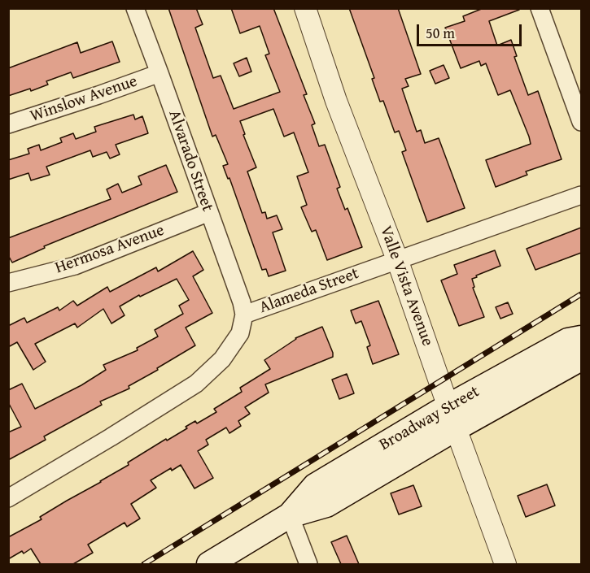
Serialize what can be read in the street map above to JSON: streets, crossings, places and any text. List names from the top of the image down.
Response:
{
  "streets": {
    "main road": ["Broadway Street"],
    "street": [
      "Winslow Avenue",
      "Alvarado Street",
      "Hermosa Avenue",
      "Valle Vista Avenue",
      "Alameda Street"
    ]
  },
  "crossings": [
    ["Winslow Avenue", "Alvarado Street"],
    ["Alvarado Street", "Hermosa Avenue"],
    ["Alvarado Street", "Alameda Street"],
    ["Valle Vista Avenue", "Alameda Street"],
    ["Valle Vista Avenue", "Broadway Street"]
  ],
  "scale_bar": "50 m"
}
